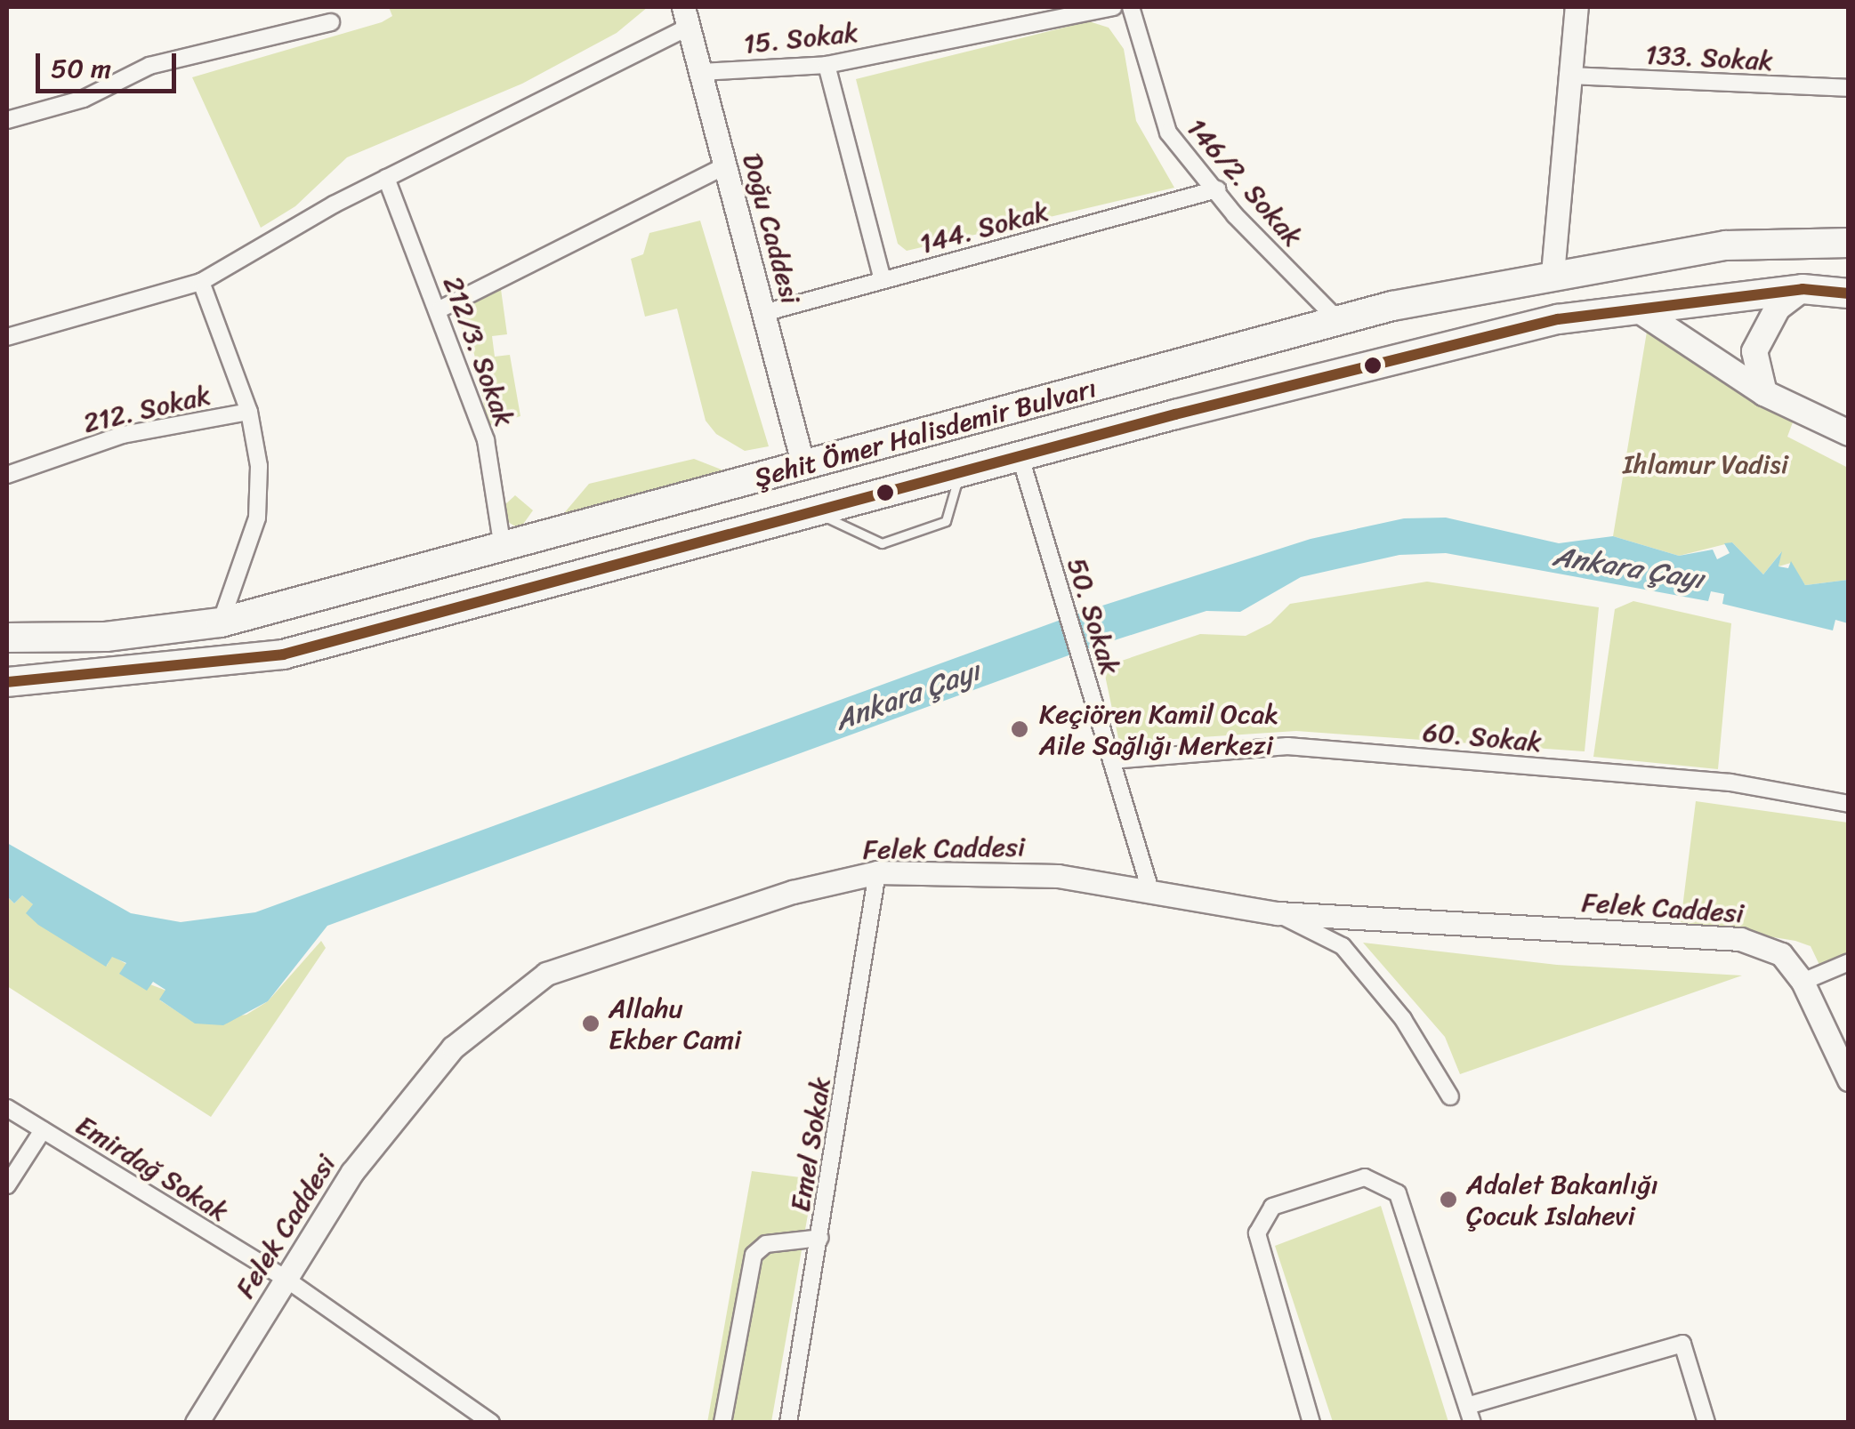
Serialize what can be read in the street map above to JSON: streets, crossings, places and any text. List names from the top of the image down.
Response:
{
  "streets": {
    "highway": ["Şehit Ömer Halisdemir Bulvarı"],
    "street": [
      "15. Sokak",
      "133. Sokak",
      "146/2. Sokak",
      "144. Sokak",
      "Doğu Caddesi",
      "212/3. Sokak",
      "212. Sokak",
      "50. Sokak",
      "60. Sokak",
      "Felek Caddesi",
      "Emel Sokak",
      "Emirdağ Sokak"
    ]
  },
  "crossings": [
    ["15. Sokak", "Doğu Caddesi"],
    ["146/2. Sokak", "144. Sokak"],
    ["146/2. Sokak", "Şehit Ömer Halisdemir Bulvarı"],
    ["144. Sokak", "Doğu Caddesi"],
    ["Doğu Caddesi", "Şehit Ömer Halisdemir Bulvarı"],
    ["212/3. Sokak", "Şehit Ömer Halisdemir Bulvarı"],
    ["Şehit Ömer Halisdemir Bulvarı", "50. Sokak"],
    ["50. Sokak", "60. Sokak"],
    ["50. Sokak", "Felek Caddesi"],
    ["Felek Caddesi", "Emel Sokak"],
    ["Felek Caddesi", "Emirdağ Sokak"]
  ],
  "water": ["Ankara Çayı"],
  "parks": ["Ihlamur Vadisi"],
  "places": ["Keçiören Kamil Ocak Aile Sağlığı Merkezi", "Allahu Ekber Cami", "Adalet Bakanlığı Çocuk Islahevi"],
  "scale_bar": "50 m"
}
